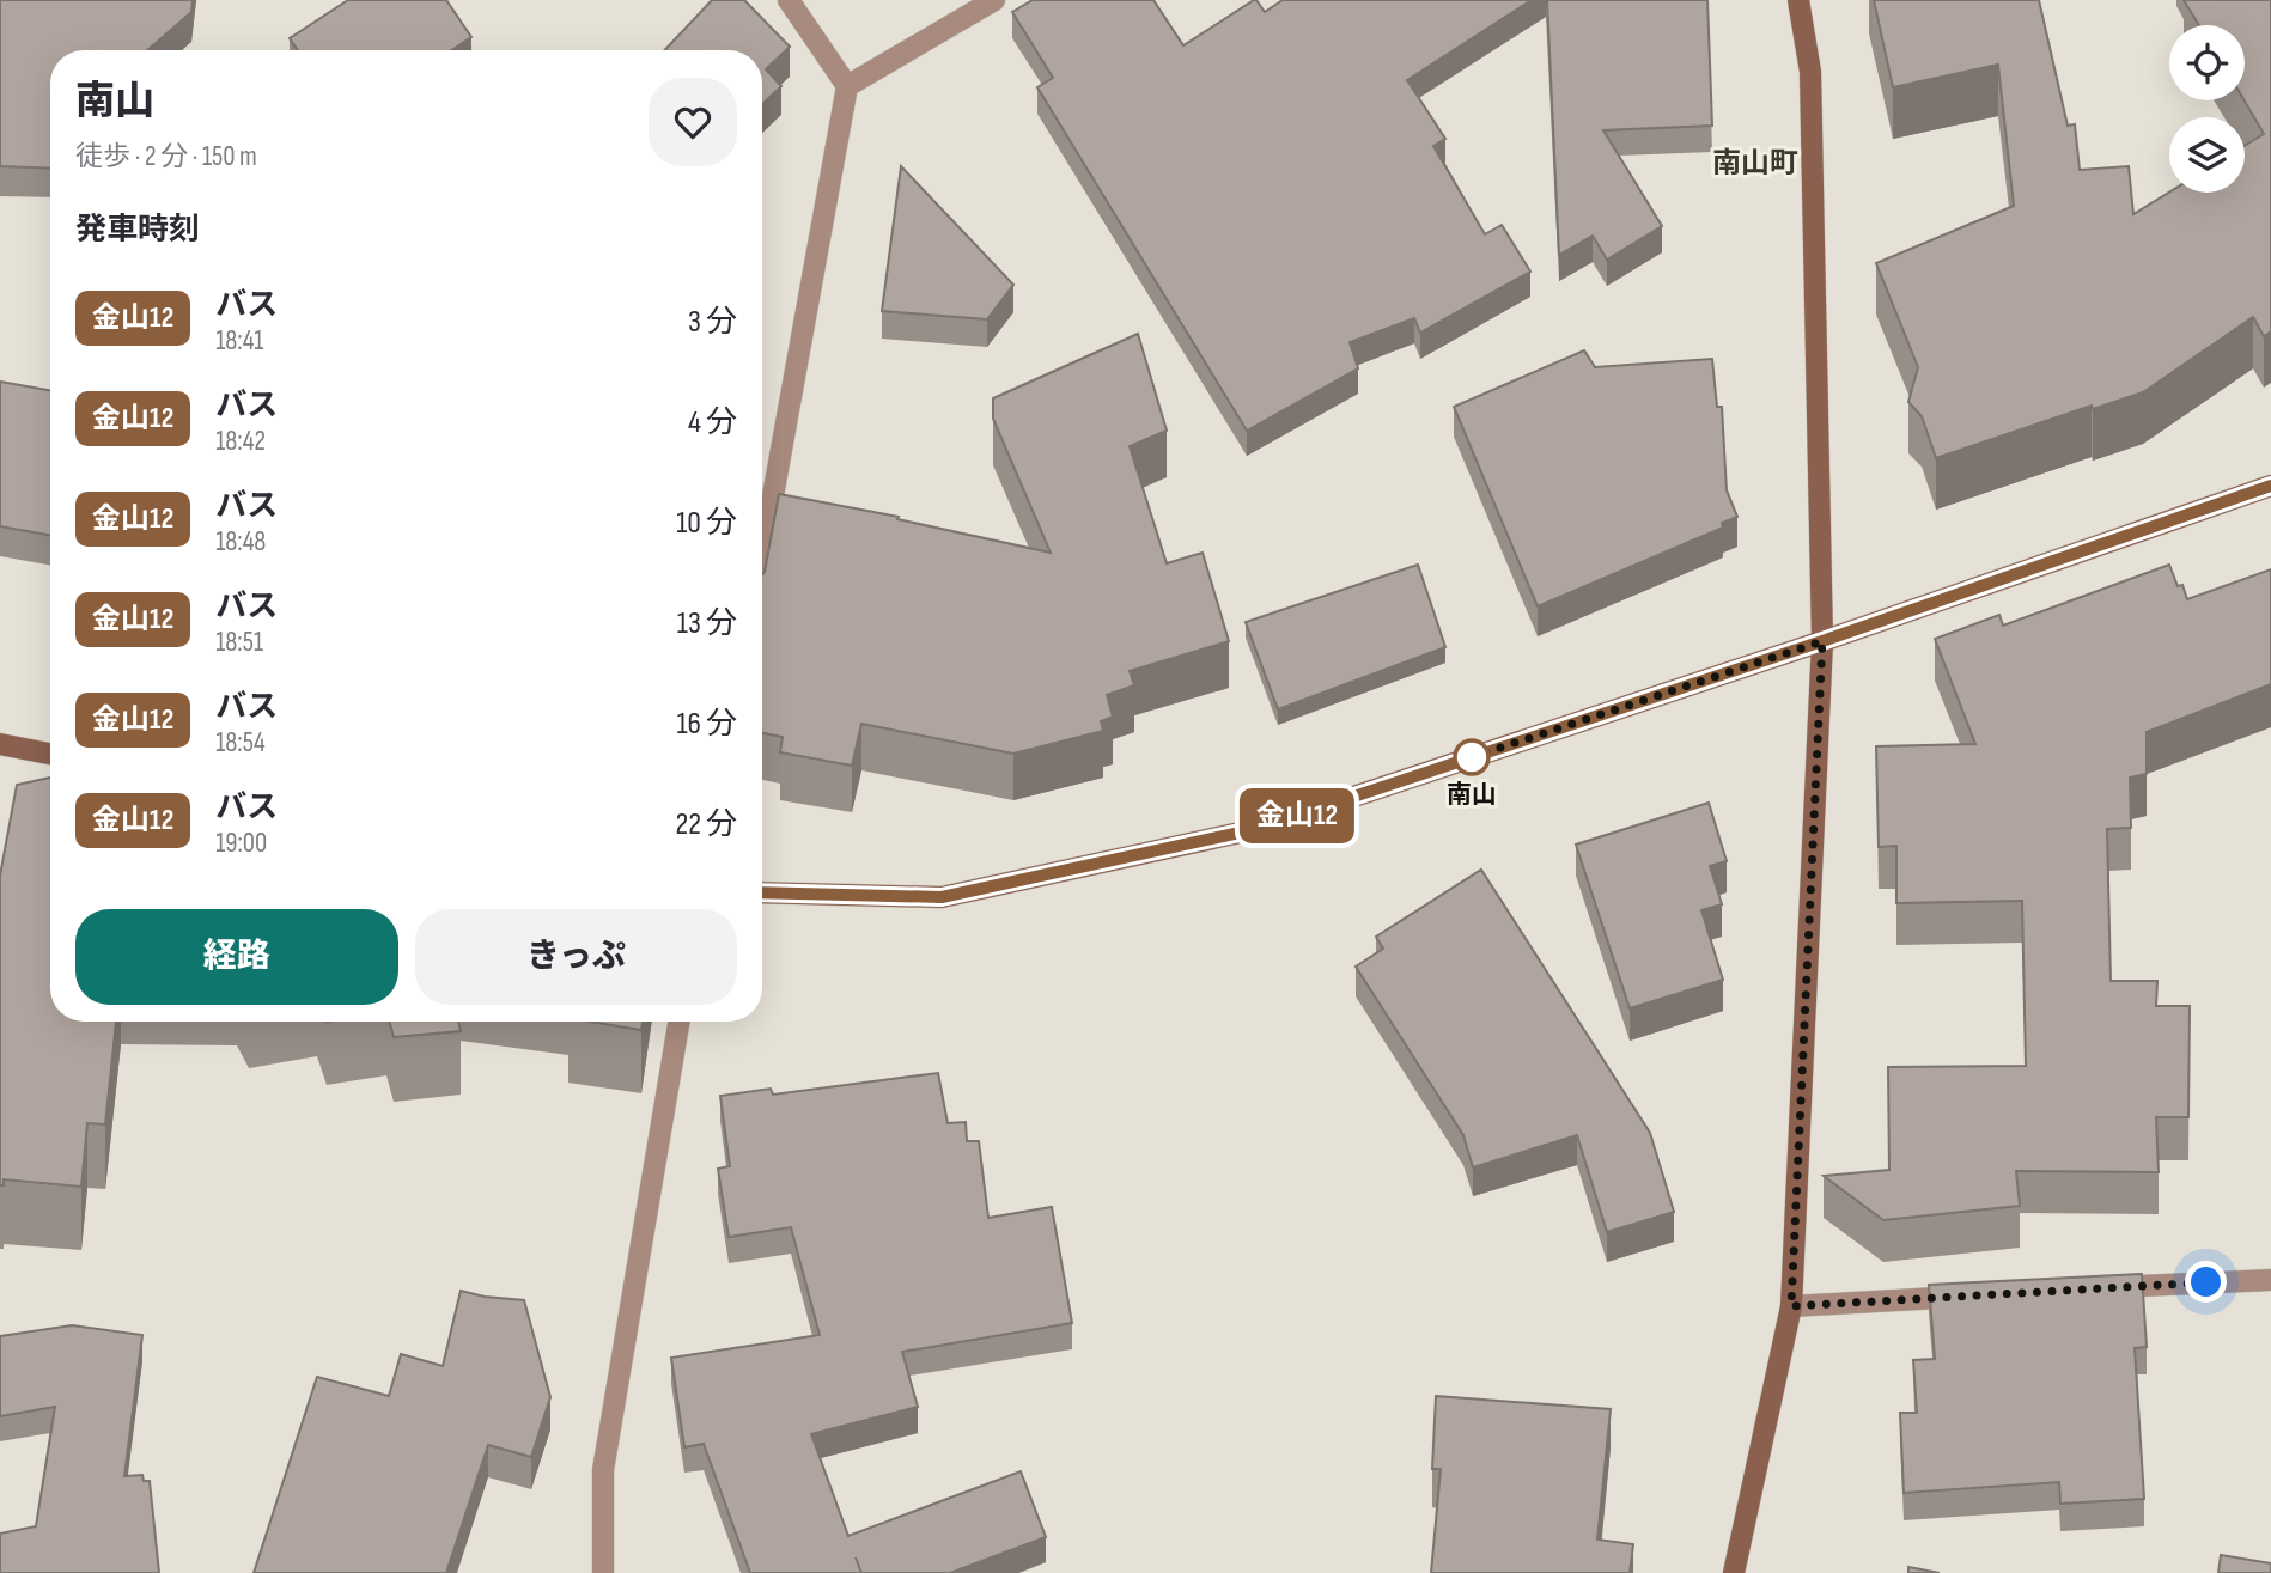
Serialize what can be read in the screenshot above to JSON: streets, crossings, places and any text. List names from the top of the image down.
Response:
{
  "districts": ["南山町"],
  "places": ["南山"],
  "lines": ["bus line 金山12"],
  "page": {
    "on_map": "金山12",
    "heading": [
      ["南山", "徒歩 · 2 分 · 150 m"],
      "発車時刻"
    ],
    "list": [
      {
        "mark": "金山12",
        "name": "バス",
        "note": "18:41",
        "value": "3 分"
      },
      {
        "mark": "金山12",
        "name": "バス",
        "note": "18:42",
        "value": "4 分"
      },
      {
        "mark": "金山12",
        "name": "バス",
        "note": "18:48",
        "value": "10 分"
      },
      {
        "mark": "金山12",
        "name": "バス",
        "note": "18:51",
        "value": "13 分"
      },
      {
        "mark": "金山12",
        "name": "バス",
        "note": "18:54",
        "value": "16 分"
      },
      {
        "mark": "金山12",
        "name": "バス",
        "note": "19:00",
        "value": "22 分"
      }
    ],
    "buttons": ["経路", "きっぷ"]
  }
}
